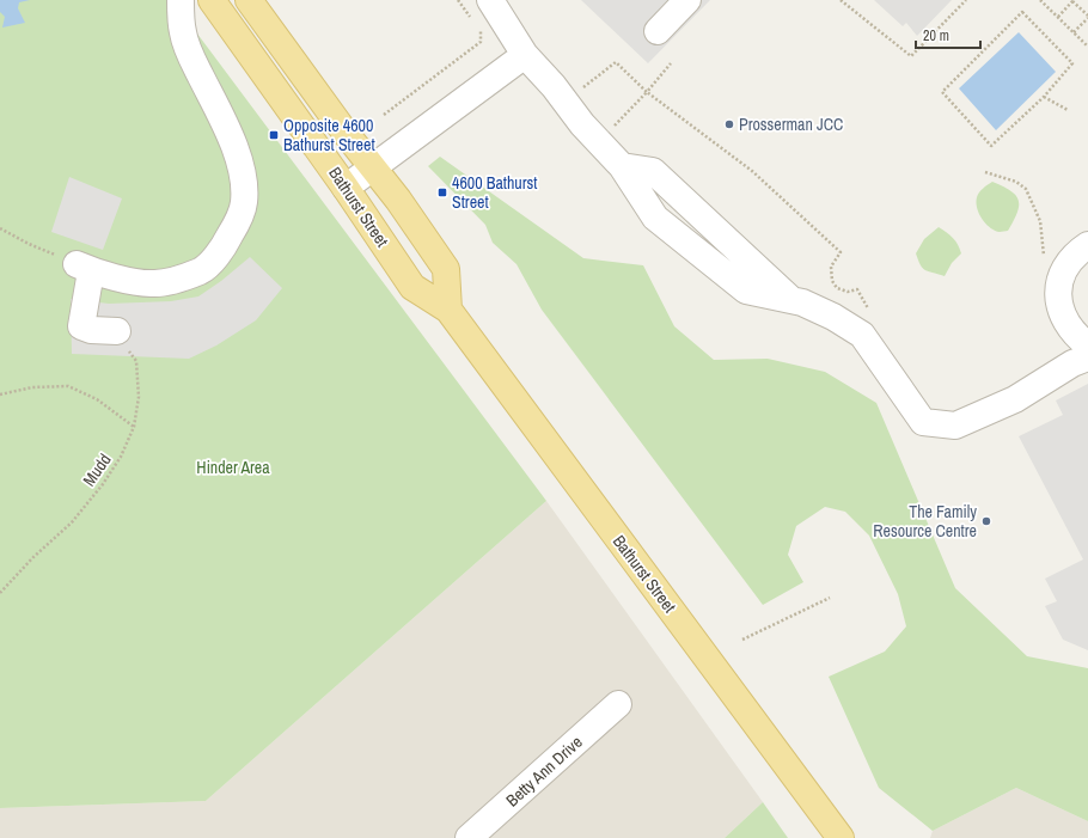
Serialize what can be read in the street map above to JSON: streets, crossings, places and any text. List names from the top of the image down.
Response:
{
  "streets": {
    "main road": ["Bathurst Street"],
    "street": ["Betty Ann Drive"],
    "path": ["Mudd"]
  },
  "parks": ["Hinder Area"],
  "places": {
    "other": ["Prosserman JCC", "The Family Resource Centre"],
    "transit": ["Opposite 4600 Bathurst Street", "4600 Bathurst Street"]
  },
  "scale_bar": "20 m"
}
